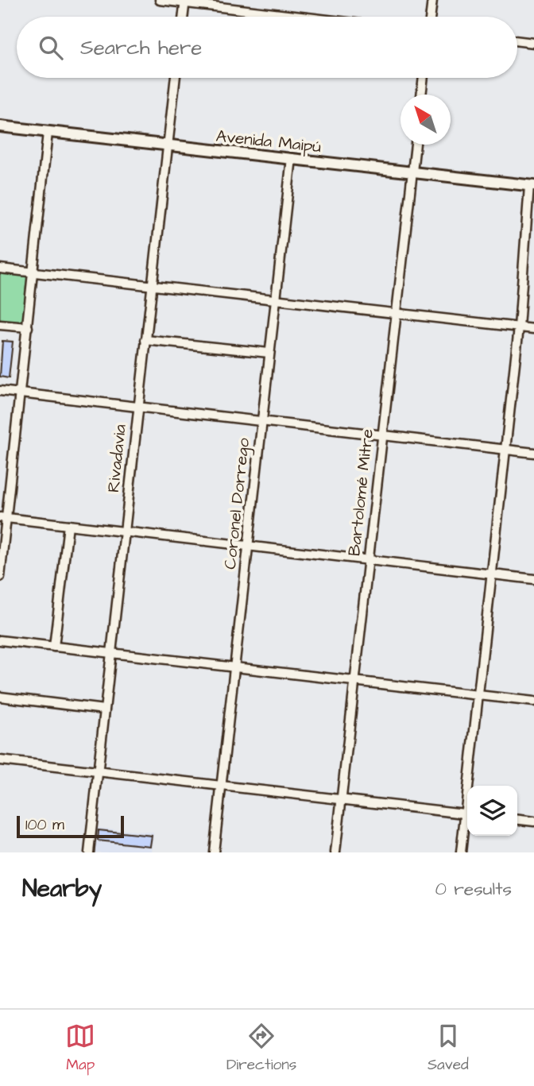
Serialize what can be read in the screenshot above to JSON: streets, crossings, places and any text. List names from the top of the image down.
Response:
{
  "streets": {
    "main road": ["Avenida Maipú"],
    "street": ["Rivadavia", "Bartolomé Mitre", "Coronel Dorrego"]
  },
  "crossings": [
    ["Avenida Maipú", "Rivadavia"],
    ["Avenida Maipú", "Bartolomé Mitre"],
    ["Avenida Maipú", "Coronel Dorrego"]
  ],
  "scale_bar": "100 m",
  "north": "top left",
  "page": {
    "search": "Search here",
    "scale": "100 m",
    "heading": ["Nearby", "0 results"],
    "nav": ["Map", "Directions", "Saved"]
  }
}
